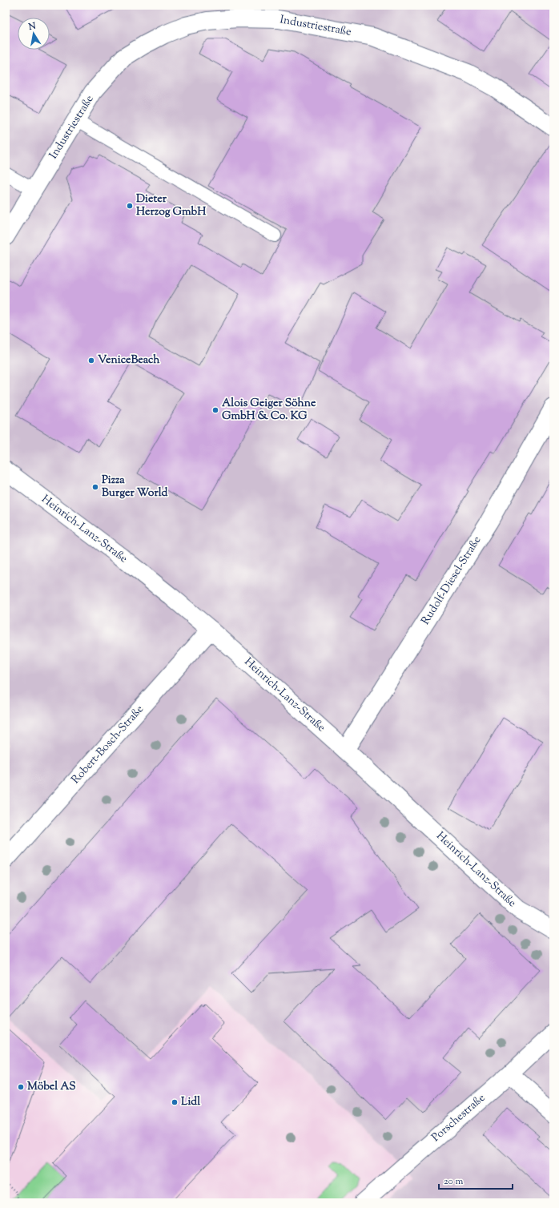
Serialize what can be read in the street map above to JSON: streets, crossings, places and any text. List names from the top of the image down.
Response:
{
  "streets": {
    "street": [
      "Industriestraße",
      "Heinrich-Lanz-Straße",
      "Rudolf-Diesel-Straße",
      "Robert-Bosch-Straße",
      "Porschestraße"
    ]
  },
  "crossings": [
    ["Heinrich-Lanz-Straße", "Rudolf-Diesel-Straße"],
    ["Heinrich-Lanz-Straße", "Robert-Bosch-Straße"]
  ],
  "places": [
    "Dieter Herzog GmbH",
    "VeniceBeach",
    "Alois Geiger Söhne GmbH & Co. KG",
    "Pizza Burger World",
    "Möbel AS",
    "Lidl"
  ],
  "scale_bar": "20 m",
  "north": "top"
}
